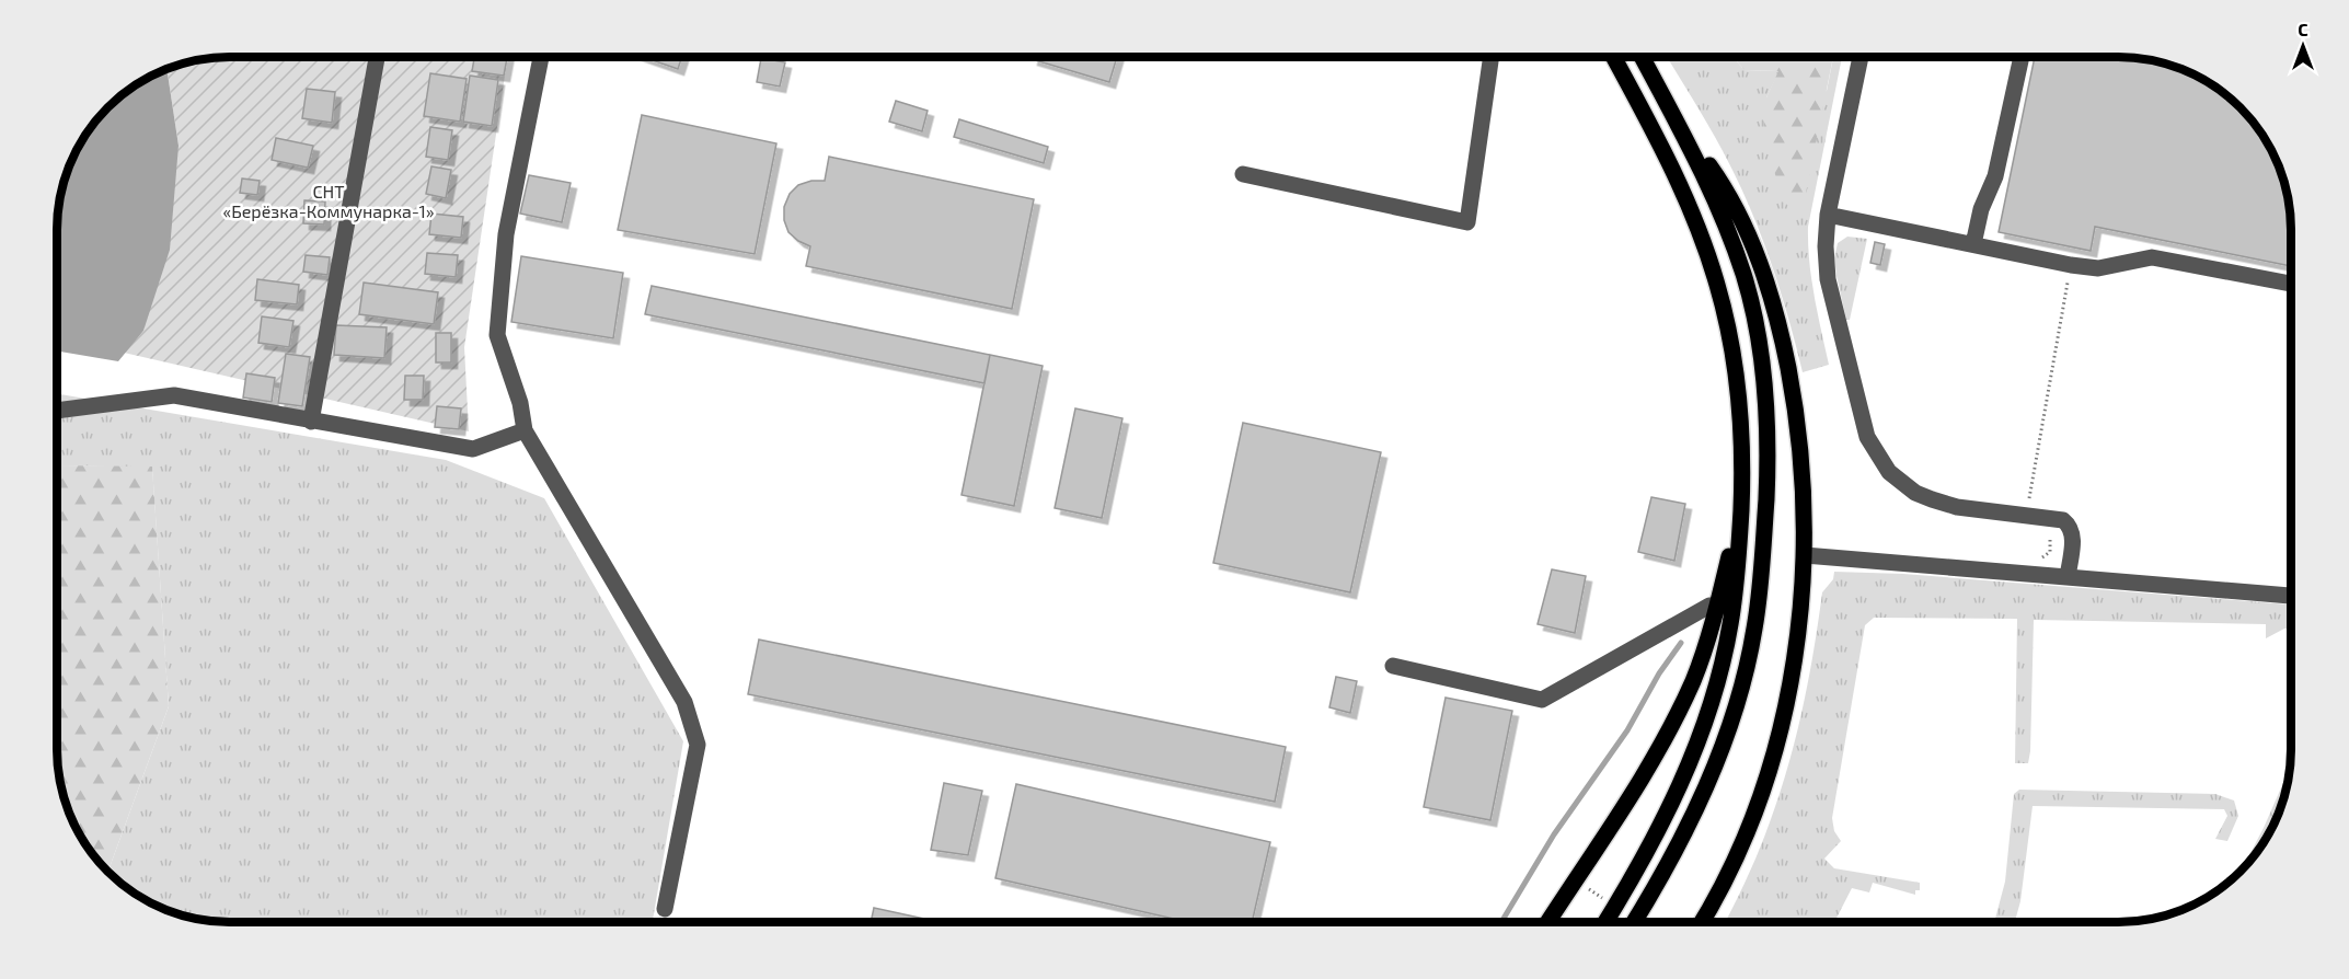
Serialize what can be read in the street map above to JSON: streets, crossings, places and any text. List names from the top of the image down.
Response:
{
  "parks": ["СНТ «Берёзка-Коммунарка-1»"],
  "north": "top"
}
